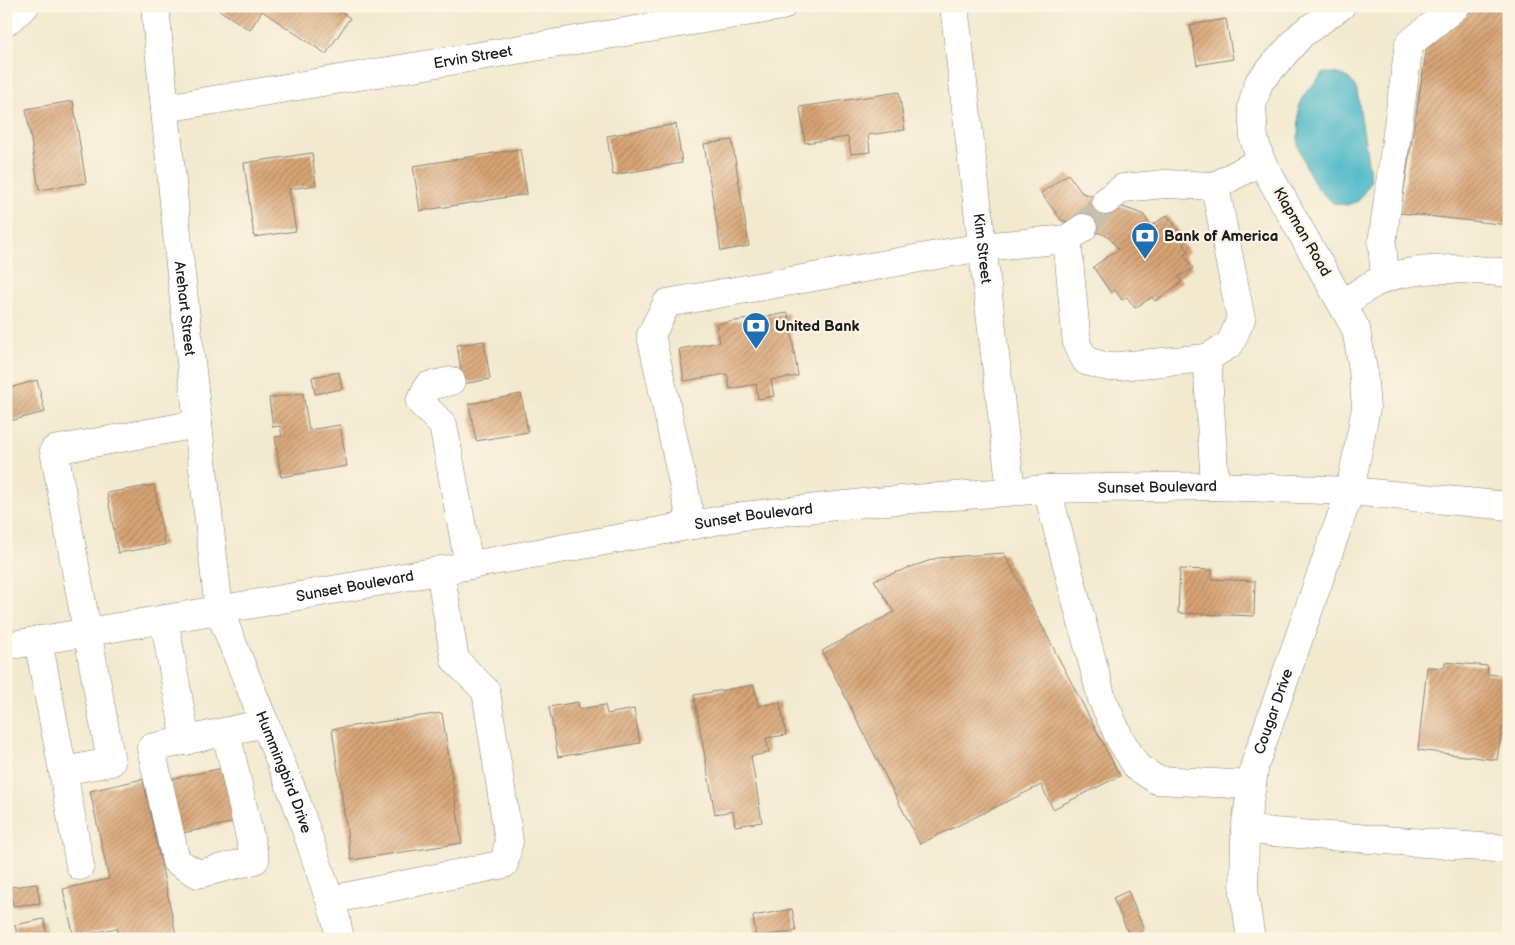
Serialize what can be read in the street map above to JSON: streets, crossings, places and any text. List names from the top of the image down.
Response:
{
  "streets": {
    "street": [
      "Ervin Street",
      "Klapman Road",
      "Kim Street",
      "Arehart Street",
      "Sunset Boulevard",
      "Cougar Drive",
      "Hummingbird Drive"
    ]
  },
  "crossings": [
    ["Ervin Street", "Arehart Street"],
    ["Klapman Road", "Sunset Boulevard"],
    ["Klapman Road", "Cougar Drive"],
    ["Kim Street", "Sunset Boulevard"],
    ["Arehart Street", "Sunset Boulevard"],
    ["Arehart Street", "Hummingbird Drive"],
    ["Sunset Boulevard", "Cougar Drive"],
    ["Sunset Boulevard", "Hummingbird Drive"]
  ],
  "places": {
    "bank": ["Bank of America", "United Bank"]
  }
}
